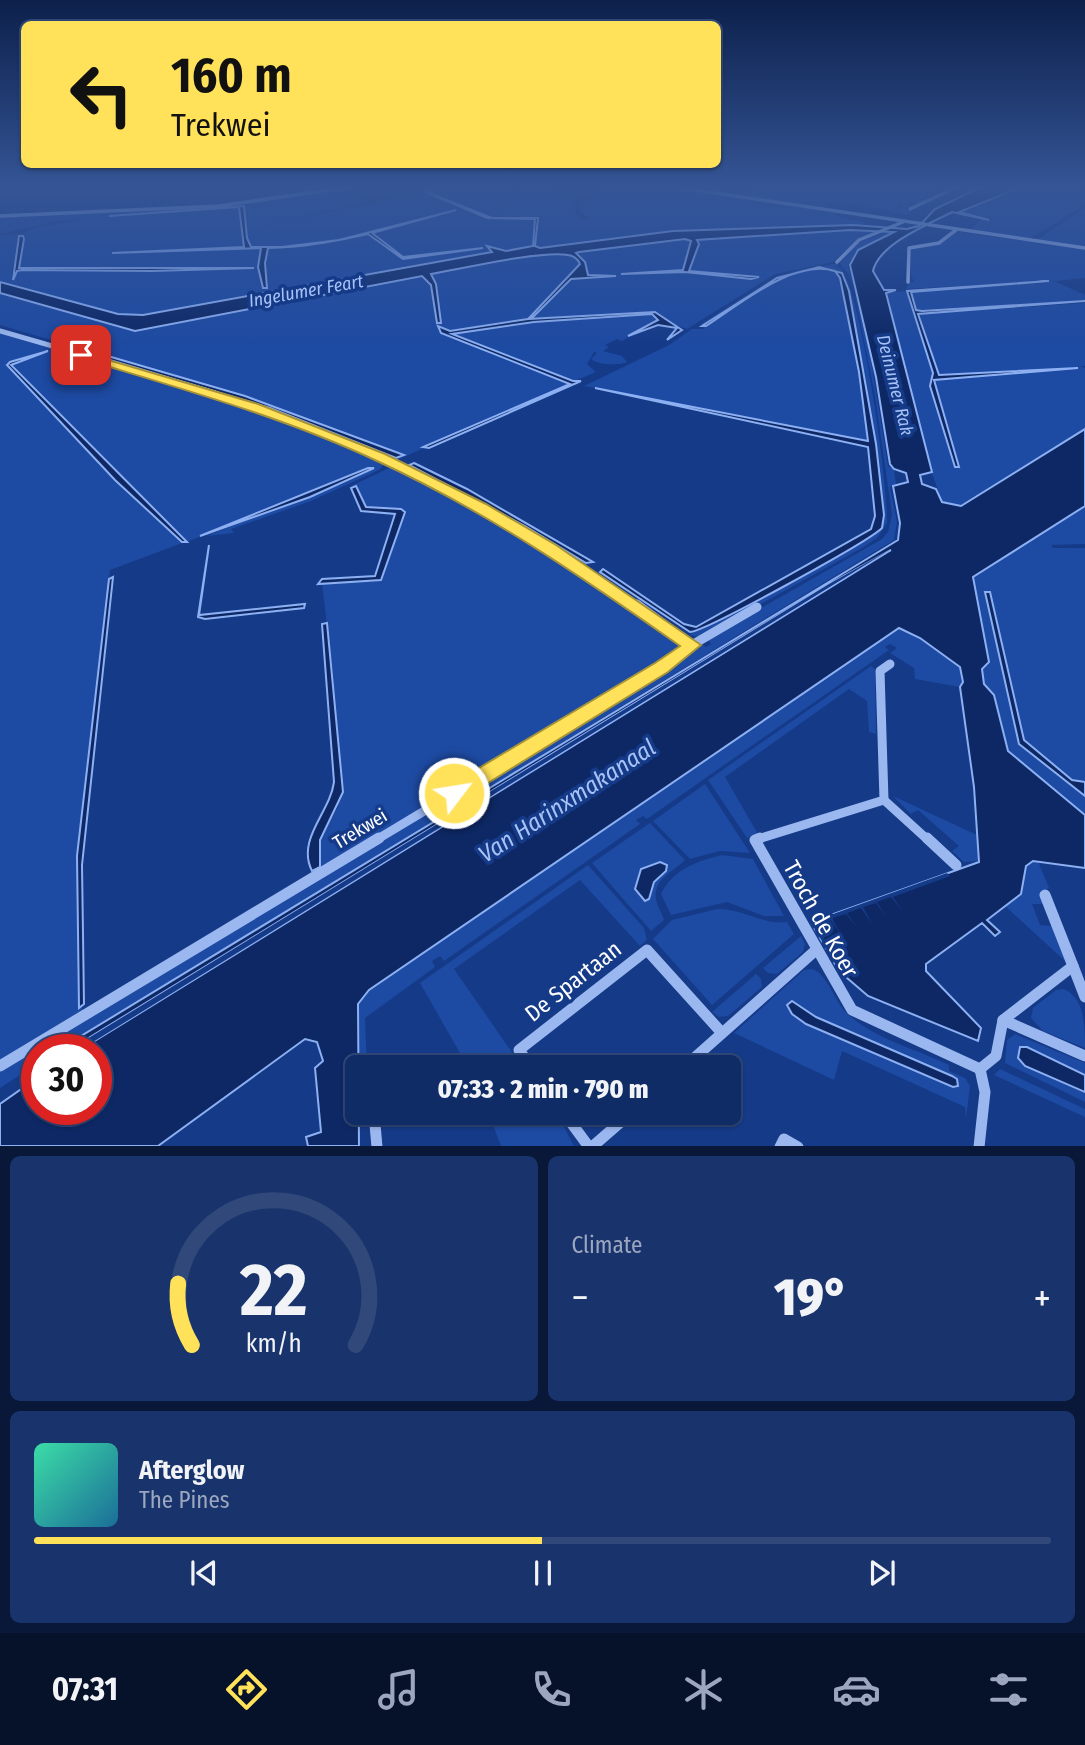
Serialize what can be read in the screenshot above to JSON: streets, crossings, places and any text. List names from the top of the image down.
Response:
{
  "streets": {
    "street": ["Trekwei", "Troch de Koer", "De Spartaan"]
  },
  "water": ["Ingelumer Feart", "Deinumer Rak", "Van Harinxmakanaal"],
  "page": {
    "turn": ["160 m", "Trekwei"],
    "limit": "30",
    "trip": "07:33 · 2 min · 790 m",
    "tile": "Climate",
    "heat": ["−", "19°", "+"],
    "song": ["Afterglow", "The Pines"],
    "tabs": "07:31",
    "gauge": ["22", "km/h"]
  }
}
